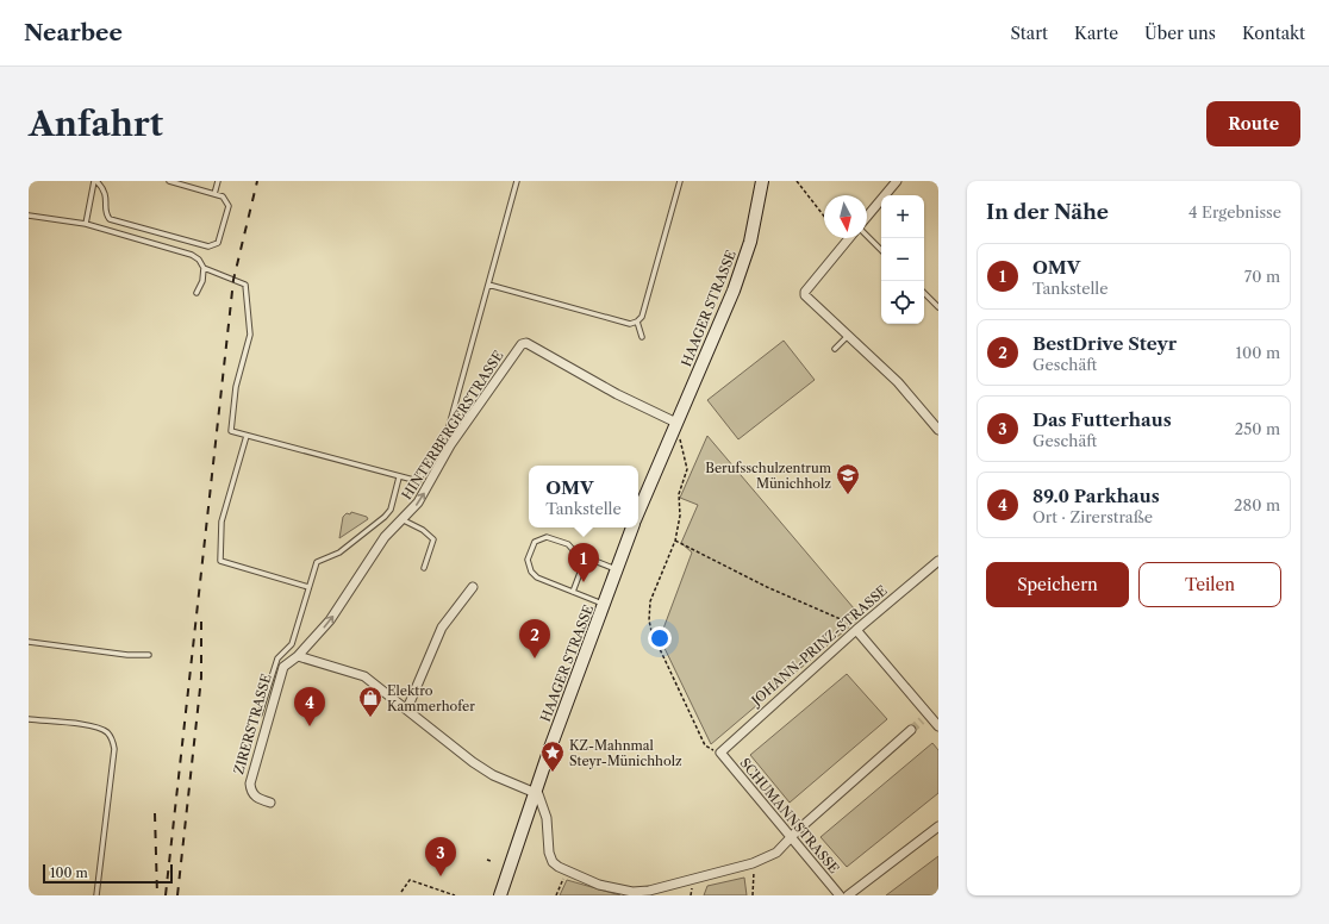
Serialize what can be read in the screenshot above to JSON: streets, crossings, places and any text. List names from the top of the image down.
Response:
{
  "streets": {
    "main road": ["HAAGER STRASSE"],
    "street": [
      "HINTERBERGERSTRASSE",
      "JOHANN-PRINZ-STRASSE",
      "ZIRERSTRASSE",
      "SCHUMANNSTRASSE"
    ]
  },
  "crossings": [
    ["HAAGER STRASSE", "HINTERBERGERSTRASSE"],
    ["HINTERBERGERSTRASSE", "ZIRERSTRASSE"],
    ["JOHANN-PRINZ-STRASSE", "SCHUMANNSTRASSE"]
  ],
  "places": {
    "school or university": ["Berufsschulzentrum Münichholz"],
    "shop": ["Elektro Kammerhofer"],
    "place": ["KZ-Mahnmal Steyr-Münichholz"]
  },
  "scale_bar": "100 m",
  "north": "bottom",
  "page": {
    "header": "Nearbee",
    "nav": [
      "Start",
      "Karte",
      "Über uns",
      "Kontakt"
    ],
    "buttons": [
      "Route",
      ["Speichern", "Teilen"]
    ],
    "title": "Anfahrt",
    "heading": ["In der Nähe", "4 Ergebnisse"],
    "map_buttons": ["+", "−"],
    "list": [
      {
        "mark": "1",
        "name": "OMV",
        "note": "Tankstelle",
        "value": "70 m"
      },
      {
        "mark": "2",
        "name": "BestDrive Steyr",
        "note": "Geschäft",
        "value": "100 m"
      },
      {
        "mark": "3",
        "name": "Das Futterhaus",
        "note": "Geschäft",
        "value": "250 m"
      },
      {
        "mark": "4",
        "name": "89.0 Parkhaus",
        "note": "Ort · Zirerstraße",
        "value": "280 m"
      }
    ],
    "popup": ["OMV", "Tankstelle"],
    "pins": [
      "1",
      "2",
      "4",
      "3"
    ],
    "scale": "100 m"
  }
}
